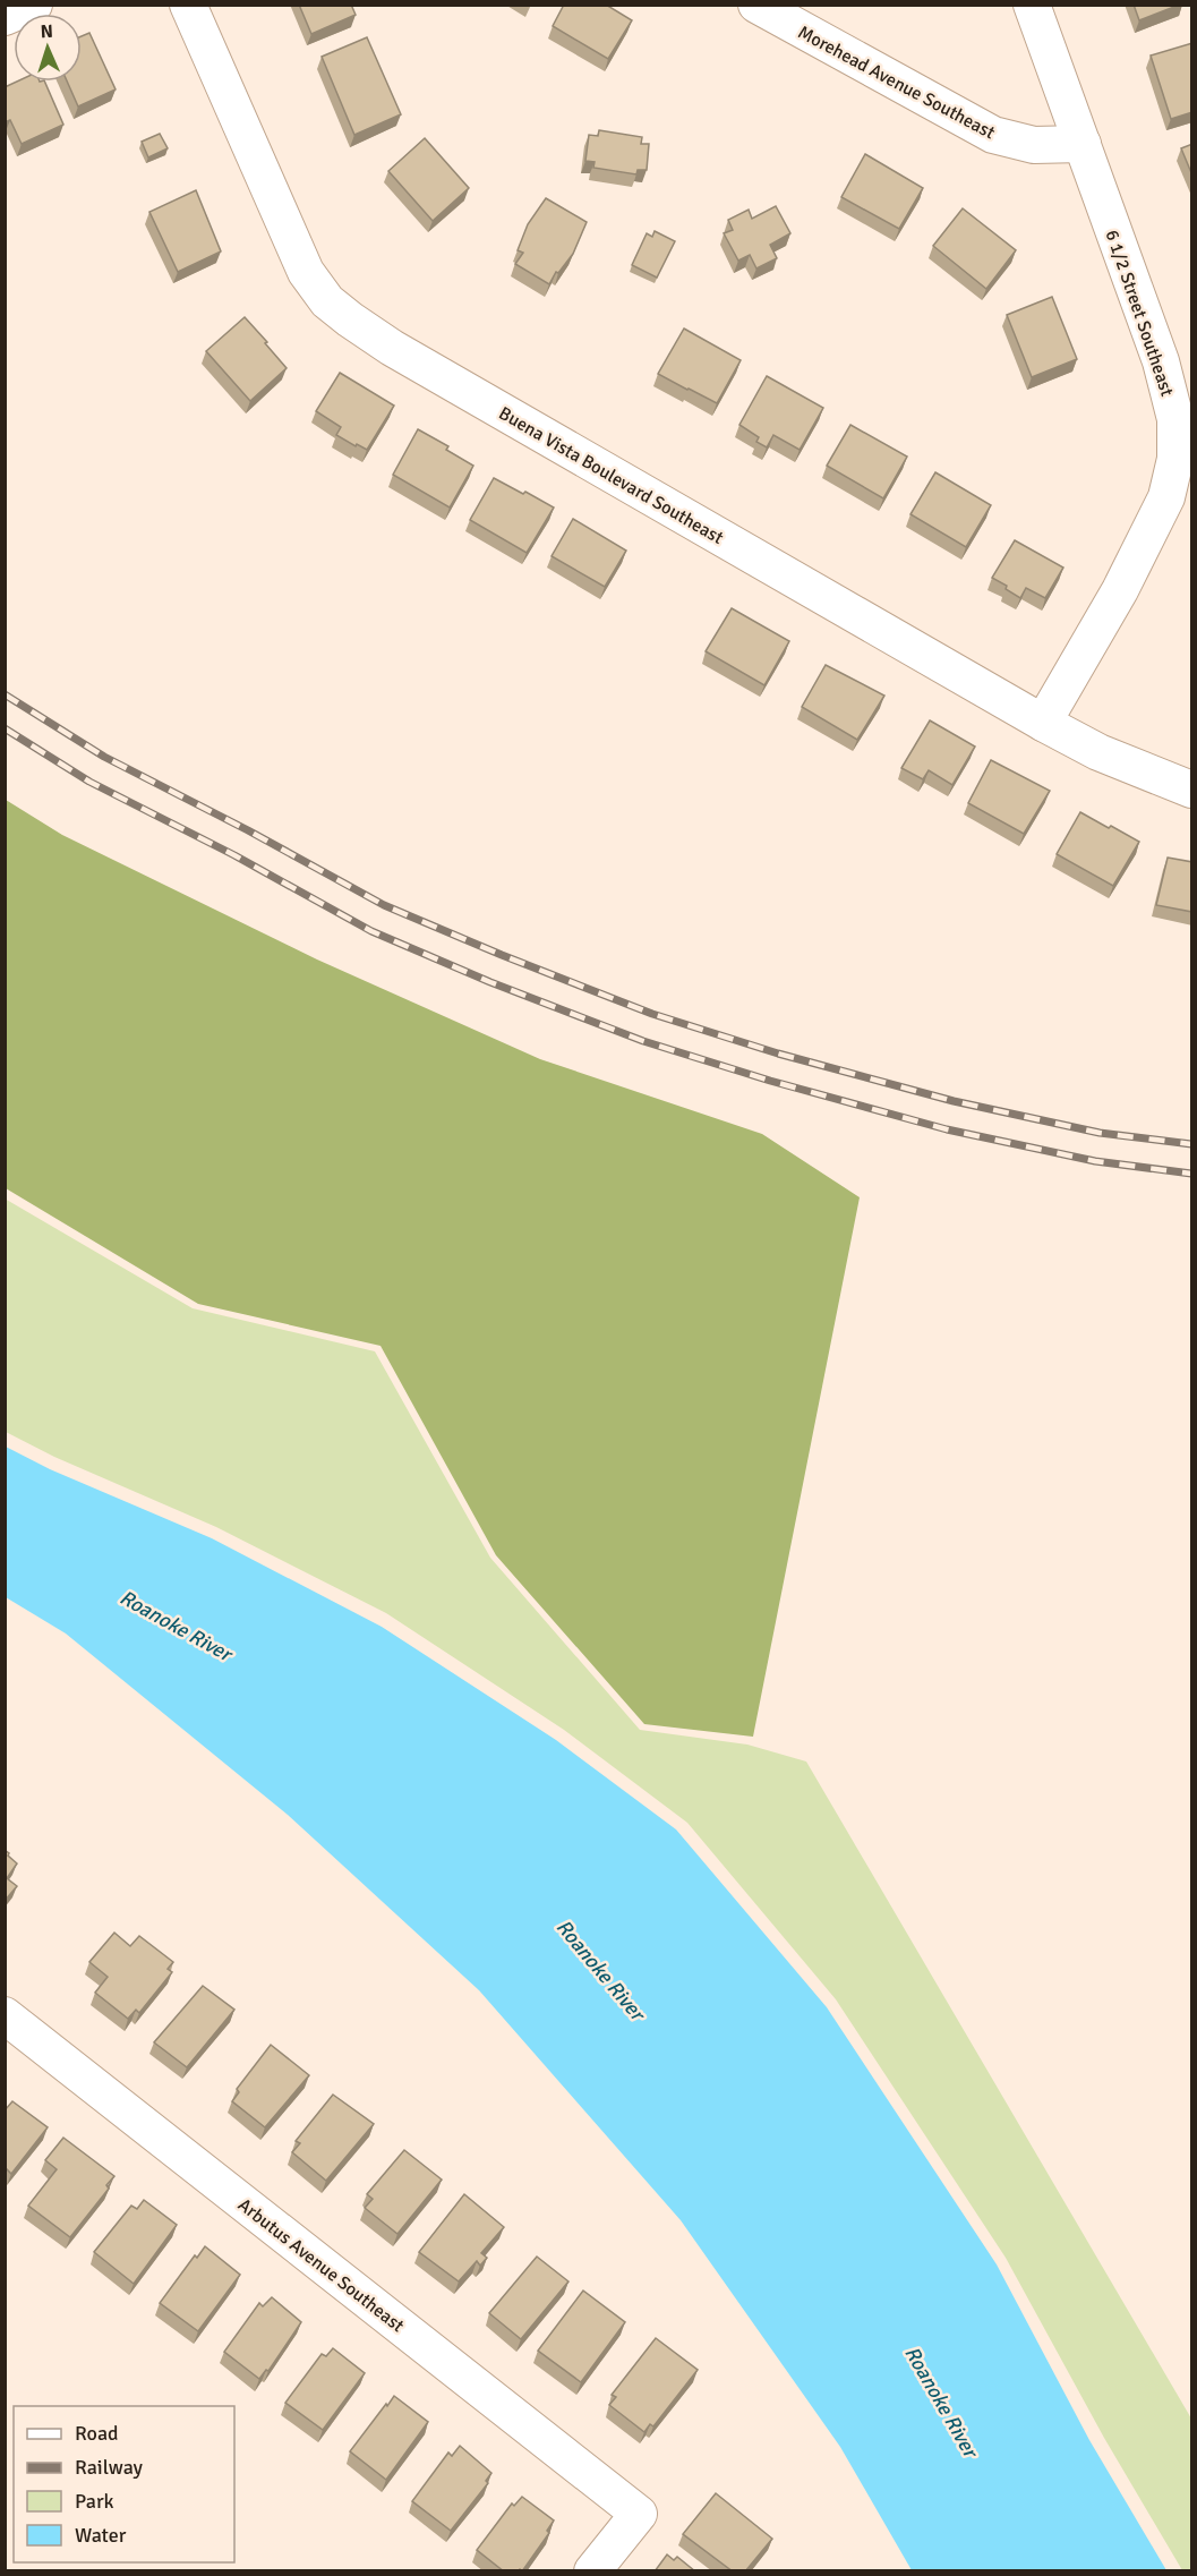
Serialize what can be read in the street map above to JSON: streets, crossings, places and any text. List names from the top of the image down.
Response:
{
  "streets": {
    "street": [
      "Morehead Avenue Southeast",
      "6 1/2 Street Southeast",
      "Buena Vista Boulevard Southeast",
      "Arbutus Avenue Southeast"
    ]
  },
  "crossings": [
    ["Morehead Avenue Southeast", "6 1/2 Street Southeast"],
    ["6 1/2 Street Southeast", "Buena Vista Boulevard Southeast"]
  ],
  "water": ["Roanoke River"],
  "legend": [
    "Road",
    "Railway",
    "Park",
    "Water"
  ],
  "north": "top"
}
